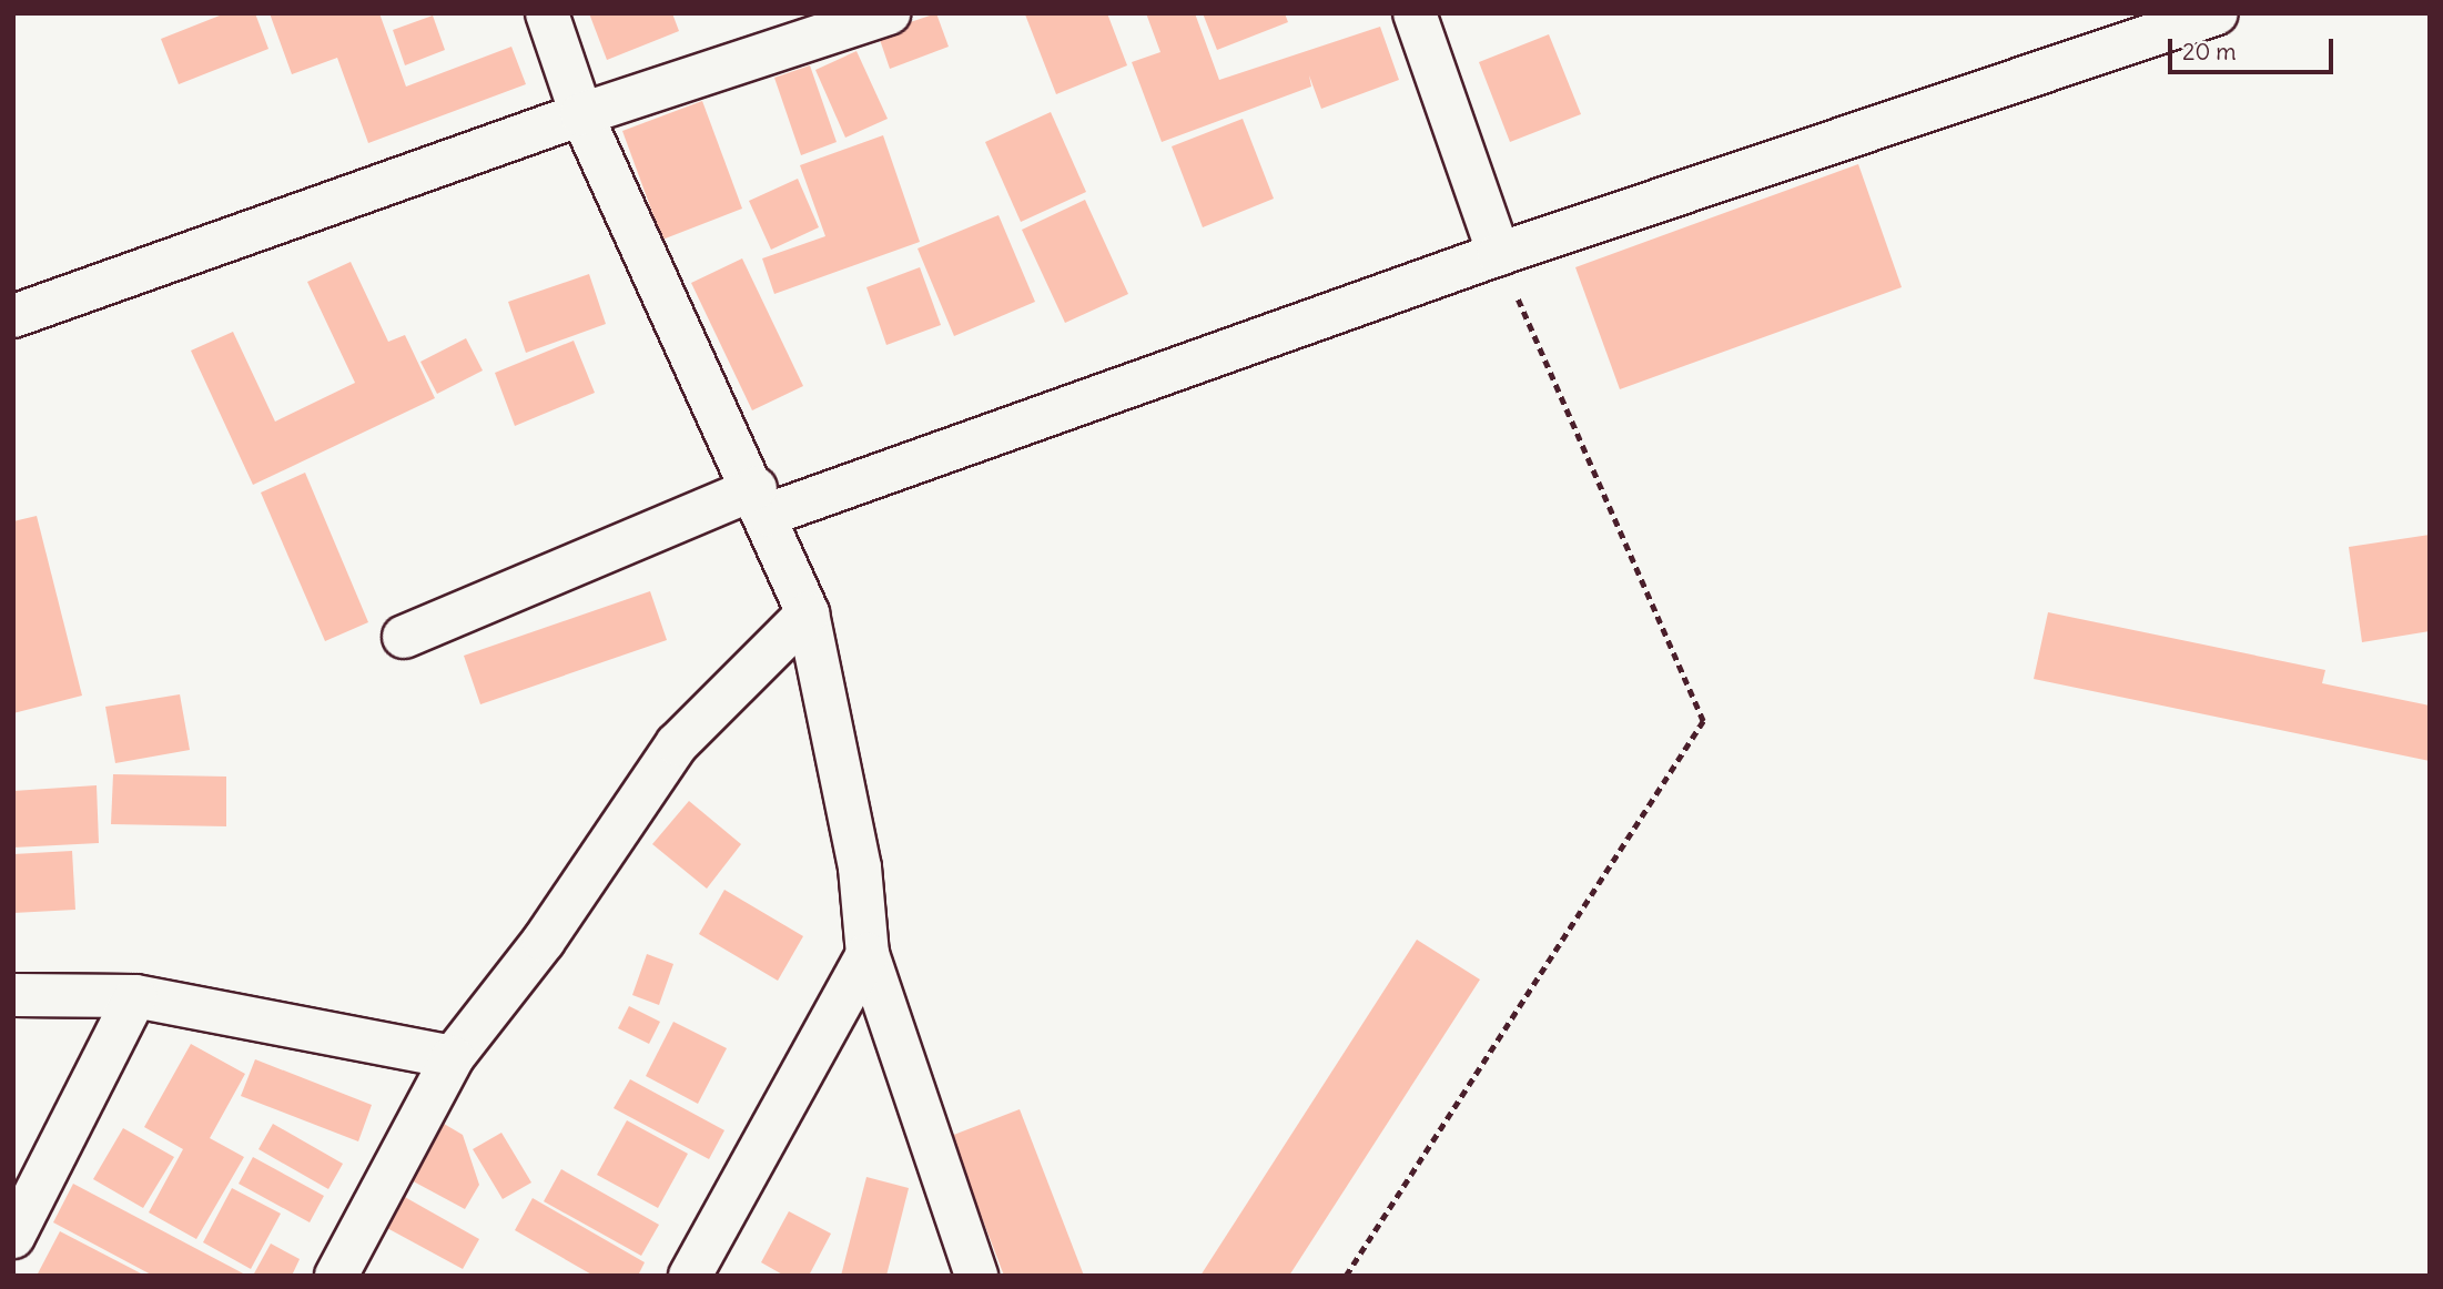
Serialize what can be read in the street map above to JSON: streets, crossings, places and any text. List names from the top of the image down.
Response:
{
  "scale_bar": "20 m"
}
